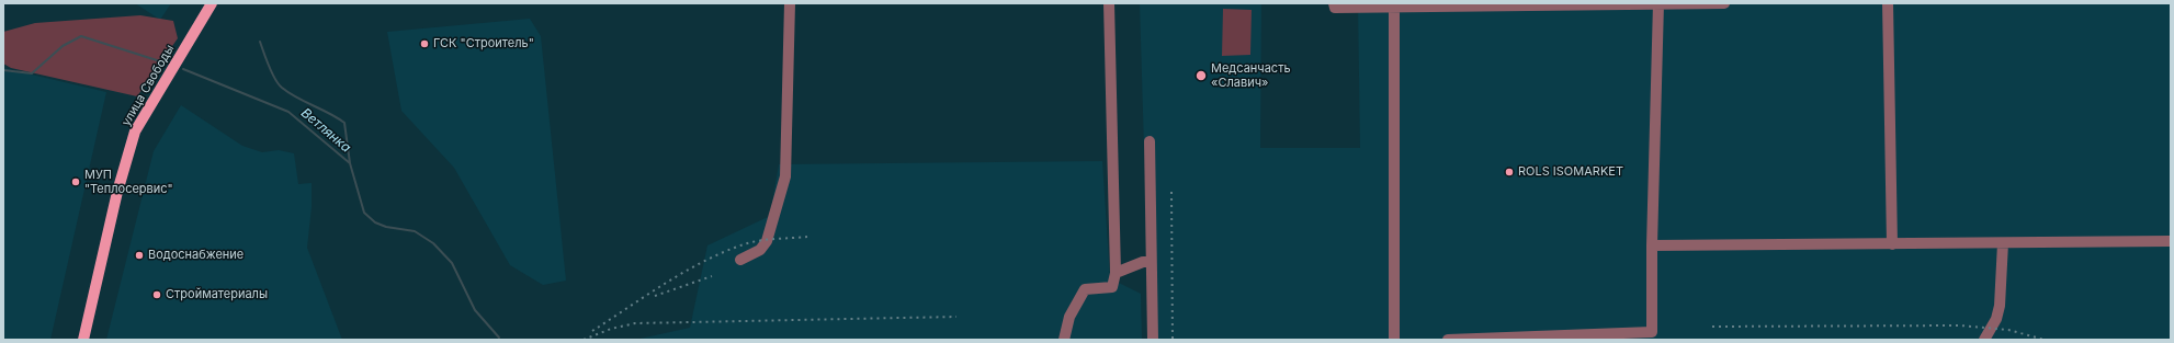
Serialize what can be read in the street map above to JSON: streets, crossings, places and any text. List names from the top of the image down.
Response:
{
  "streets": {
    "main road": ["улица Свободы"]
  },
  "water": ["Ветлянка"],
  "places": [
    "ГСК \"Строитель\"",
    "Медсанчасть «Славич»",
    "ROLS ISOMARKET",
    "МУП \"Теплосервис\"",
    "Водоснабжение",
    "Стройматериалы"
  ]
}
